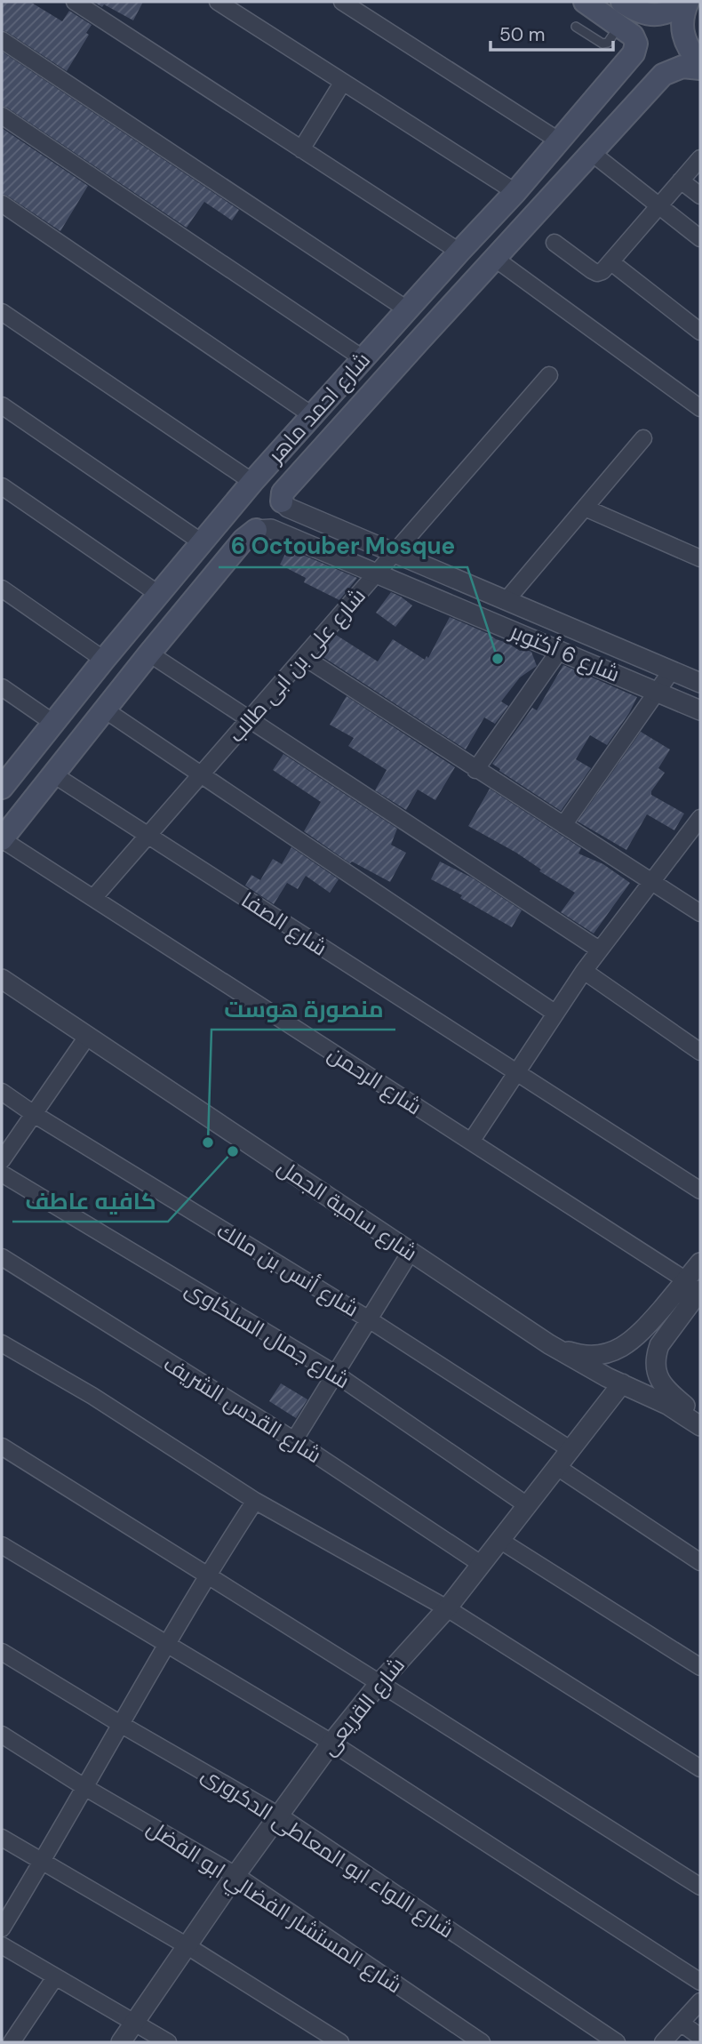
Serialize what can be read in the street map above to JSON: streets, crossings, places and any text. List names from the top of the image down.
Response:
{
  "streets": {
    "main road": ["شارع احمد ماهر"],
    "street": [
      "شارع 6 أكتوبر",
      "شارع على بن ابى طالب",
      "شارع الصفا",
      "شارع الرحمن",
      "شارع سامية الجمل",
      "شارع أنس بن مالك",
      "شارع جمال السلكاوى",
      "شارع القدس الشريف",
      "شارع القريعى",
      "شارع اللواء ابو المعاطى الدكرورى",
      "شارع المستشار الفضالي ابو الفضل"
    ]
  },
  "crossings": [
    ["شارع احمد ماهر", "شارع 6 أكتوبر"],
    ["شارع 6 أكتوبر", "شارع على بن ابى طالب"],
    ["شارع على بن ابى طالب", "شارع الصفا"],
    ["شارع على بن ابى طالب", "شارع الرحمن"],
    ["شارع سامية الجمل", "شارع القريعى"],
    ["شارع أنس بن مالك", "شارع القريعى"],
    ["شارع جمال السلكاوى", "شارع القريعى"],
    ["شارع القدس الشريف", "شارع القريعى"],
    ["شارع القريعى", "شارع اللواء ابو المعاطى الدكرورى"],
    ["شارع القريعى", "شارع المستشار الفضالي ابو الفضل"]
  ],
  "places": ["6 Octouber Mosque", "منصورة هوست", "كافيه عاطف"],
  "scale_bar": "50 m"
}
